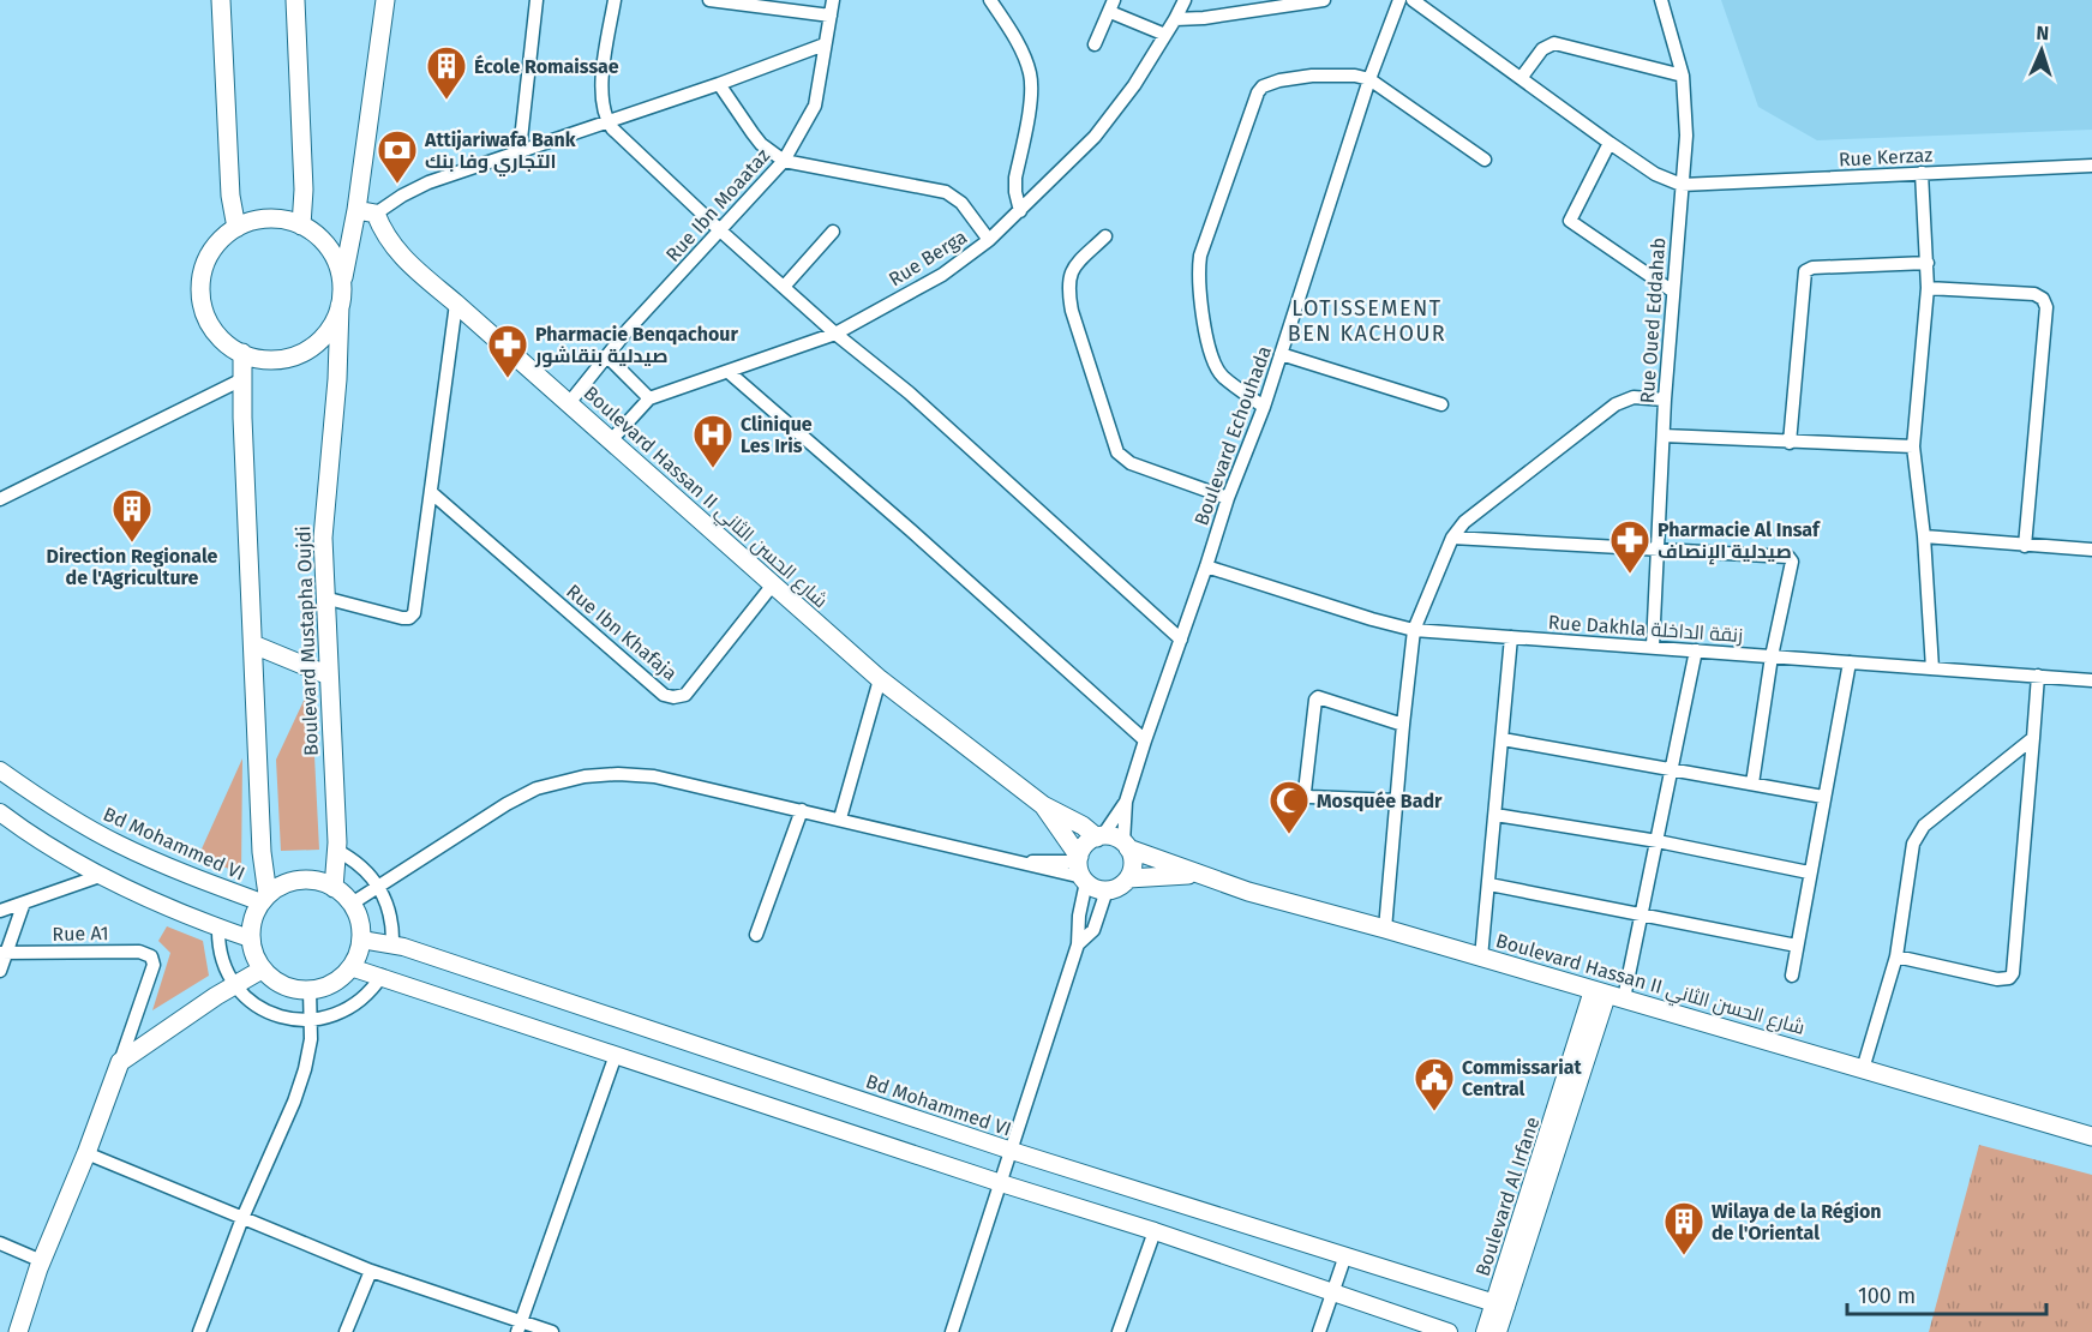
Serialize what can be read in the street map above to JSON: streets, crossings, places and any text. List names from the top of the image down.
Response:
{
  "streets": {
    "main road": ["Boulevard Hassan II شارع الحسن الثاني", "Boulevard Mustapha Oujdi"],
    "street": [
      "Rue Kerzaz",
      "Rue Ibn Moaataz",
      "Rue Berga",
      "Rue Oued Eddahab",
      "Boulevard Echouhada",
      "Rue Dakhla زنقة الداخلة",
      "Rue Ibn Khafaja",
      "Bd Mohammed VI",
      "Rue A1",
      "Boulevard Al Irfane"
    ]
  },
  "crossings": [
    ["Rue Kerzaz", "Rue Oued Eddahab"],
    ["Rue Ibn Moaataz", "Boulevard Hassan II شارع الحسن الثاني"],
    ["Rue Berga", "Boulevard Hassan II شارع الحسن الثاني"],
    ["Rue Oued Eddahab", "Rue Dakhla زنقة الداخلة"],
    ["Boulevard Echouhada", "Boulevard Hassan II شارع الحسن الثاني"],
    ["Boulevard Echouhada", "Rue Dakhla زنقة الداخلة"],
    ["Boulevard Hassan II شارع الحسن الثاني", "Rue Ibn Khafaja"],
    ["Boulevard Hassan II شارع الحسن الثاني", "Boulevard Al Irfane"],
    ["Boulevard Mustapha Oujdi", "Bd Mohammed VI"],
    ["Bd Mohammed VI", "Boulevard Al Irfane"]
  ],
  "districts": ["LOTISSEMENT BEN KACHOUR"],
  "places": {
    "building": ["École Romaissae", "Direction Regionale de l'Agriculture", "Wilaya de la Région de l'Oriental"],
    "bank": ["Attijariwafa Bank التجاري وفا بنك"],
    "pharmacy": ["Pharmacie Benqachour صيدلية بنقاشور", "Pharmacie Al Insaf صيدلية الإنصاف"],
    "hospital": ["Clinique Les Iris"],
    "mosque": ["Mosquée Badr"],
    "public building": ["Commissariat Central"]
  },
  "scale_bar": "100 m",
  "north": "top"
}
